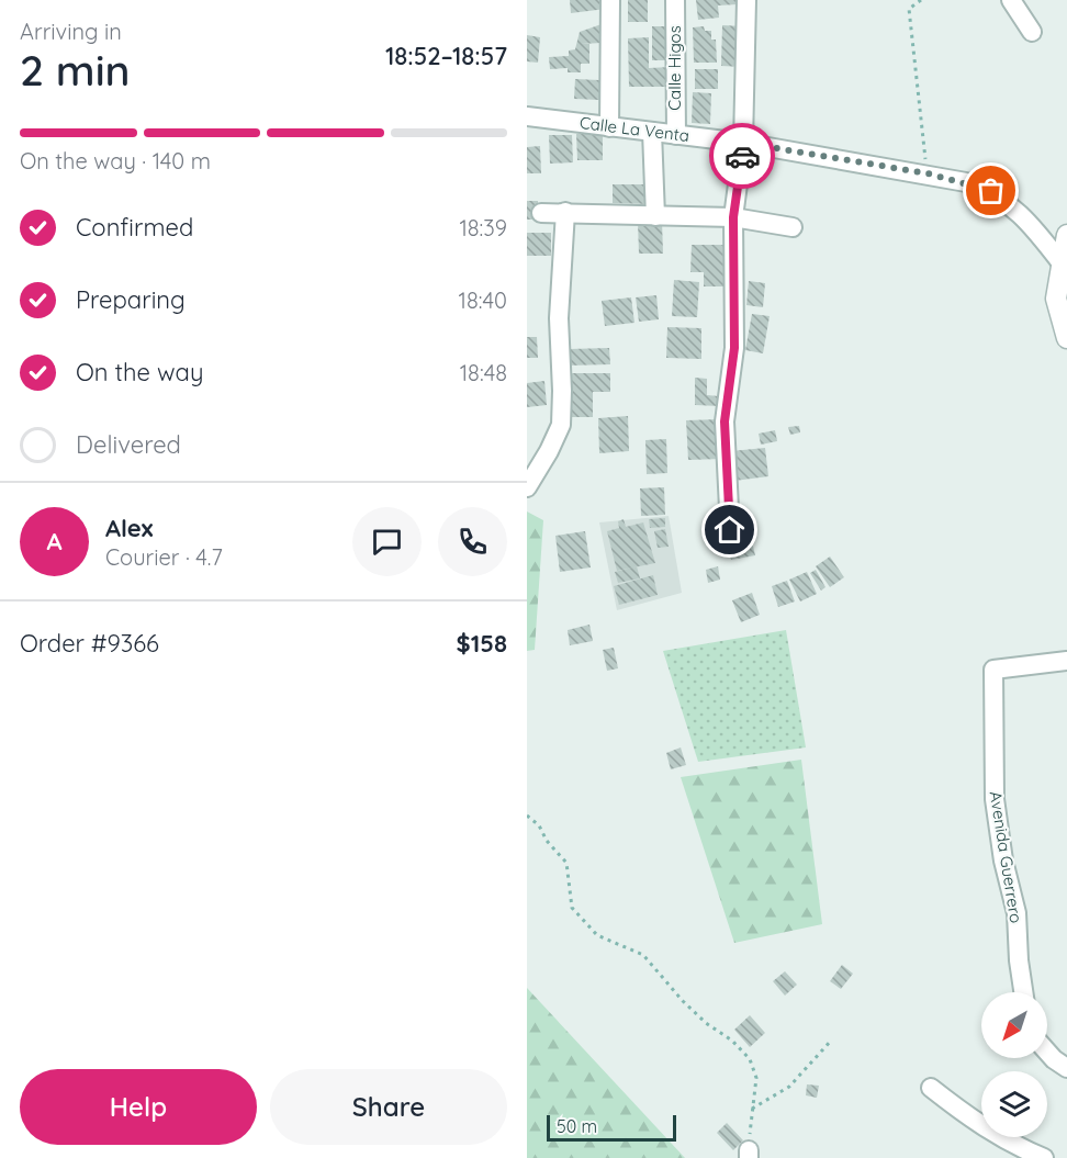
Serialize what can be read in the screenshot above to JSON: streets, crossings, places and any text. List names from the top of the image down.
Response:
{
  "streets": {
    "street": ["Calle Higos", "Calle La Venta", "Avenida Guerrero"]
  },
  "crossings": [
    ["Calle Higos", "Calle La Venta"]
  ],
  "scale_bar": "50 m",
  "north": "bottom left",
  "page": {
    "heading": ["2 min", "Arriving in", "18:52–18:57"],
    "panel": [
      "Alex",
      "Courier · 4.7",
      "Order #9366",
      "$158"
    ],
    "bar": "On the way · 140 m",
    "list": [
      ["Confirmed", "18:39"],
      ["Preparing", "18:40"],
      ["On the way", "18:48"],
      "Delivered"
    ],
    "round": "A",
    "buttons": ["Help", "Share"],
    "scale": "50 m"
  }
}
